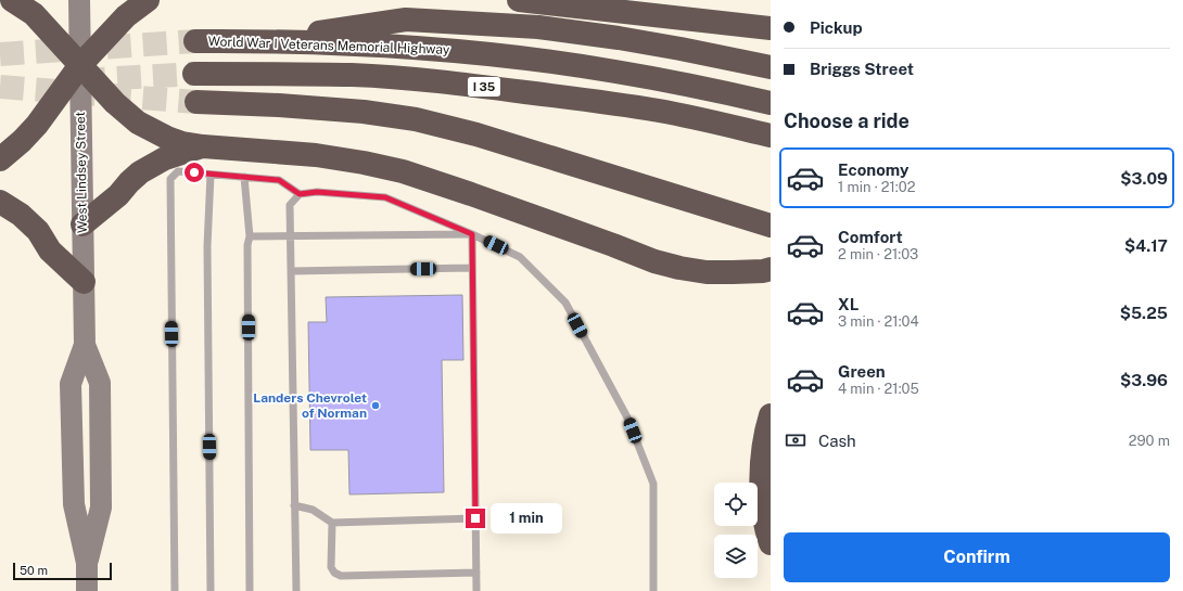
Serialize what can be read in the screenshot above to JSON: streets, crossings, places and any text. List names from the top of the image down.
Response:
{
  "streets": {
    "highway": ["World War I Veterans Memorial Highway", "I 35"],
    "main road": ["West Lindsey Street"]
  },
  "places": ["Landers Chevrolet of Norman"],
  "scale_bar": "50 m",
  "page": {
    "banner": ["Pickup", "Briggs Street"],
    "heading": "Choose a ride",
    "list": [
      {
        "name": "Economy",
        "note": "1 min · 21:02",
        "value": "$3.09"
      },
      {
        "name": "Comfort",
        "note": "2 min · 21:03",
        "value": "$4.17"
      },
      {
        "name": "XL",
        "note": "3 min · 21:04",
        "value": "$5.25"
      },
      {
        "name": "Green",
        "note": "4 min · 21:05",
        "value": "$3.96"
      }
    ],
    "pay": ["Cash", "290 m"],
    "bubble": "1 min",
    "buttons": "Confirm",
    "scale": "50 m"
  }
}
